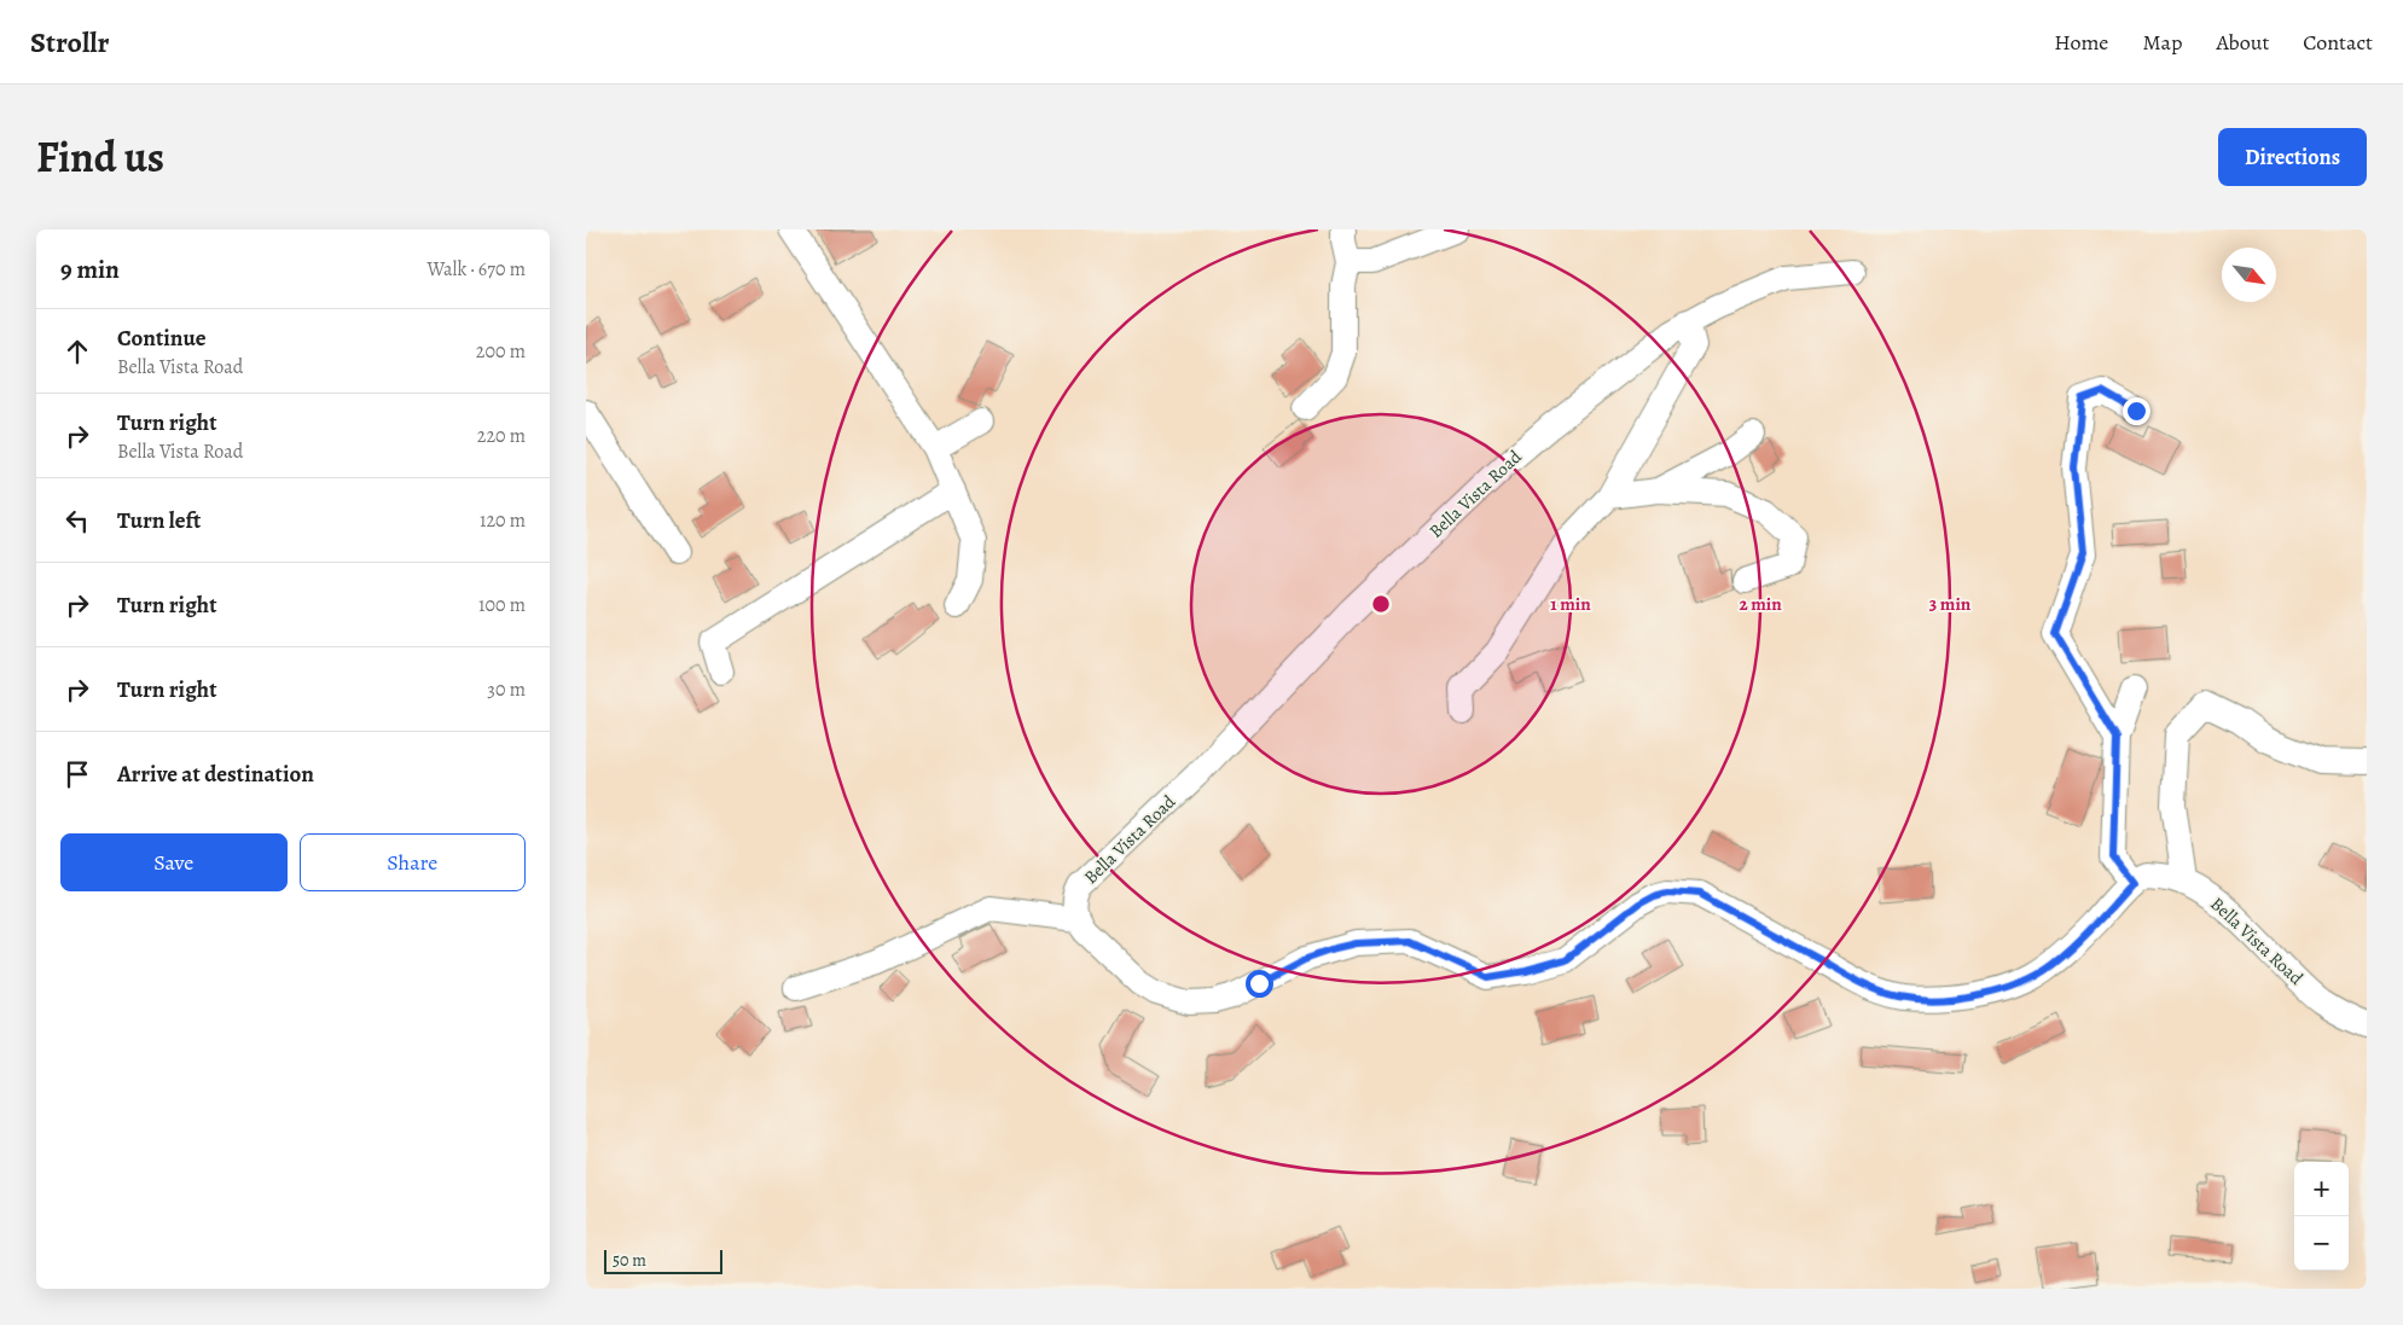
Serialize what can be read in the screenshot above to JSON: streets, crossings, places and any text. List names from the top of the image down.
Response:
{
  "streets": {
    "street": ["Bella Vista Road"]
  },
  "scale_bar": "50 m",
  "north": "bottom right",
  "page": {
    "header": "Strollr",
    "nav": [
      "Home",
      "Map",
      "About",
      "Contact"
    ],
    "title": "Find us",
    "buttons": [
      "Directions",
      ["Save", "Share"]
    ],
    "heading": ["9 min", "Walk · 670 m"],
    "list": [
      ["Continue", "Bella Vista Road", "200 m"],
      ["Turn right", "Bella Vista Road", "220 m"],
      ["Turn left", "120 m"],
      ["Turn right", "100 m"],
      ["Turn right", "30 m"],
      "Arrive at destination"
    ],
    "map_buttons": ["+", "−"],
    "scale": "50 m"
  },
  "rings": ["1 min", "2 min", "3 min"]
}
